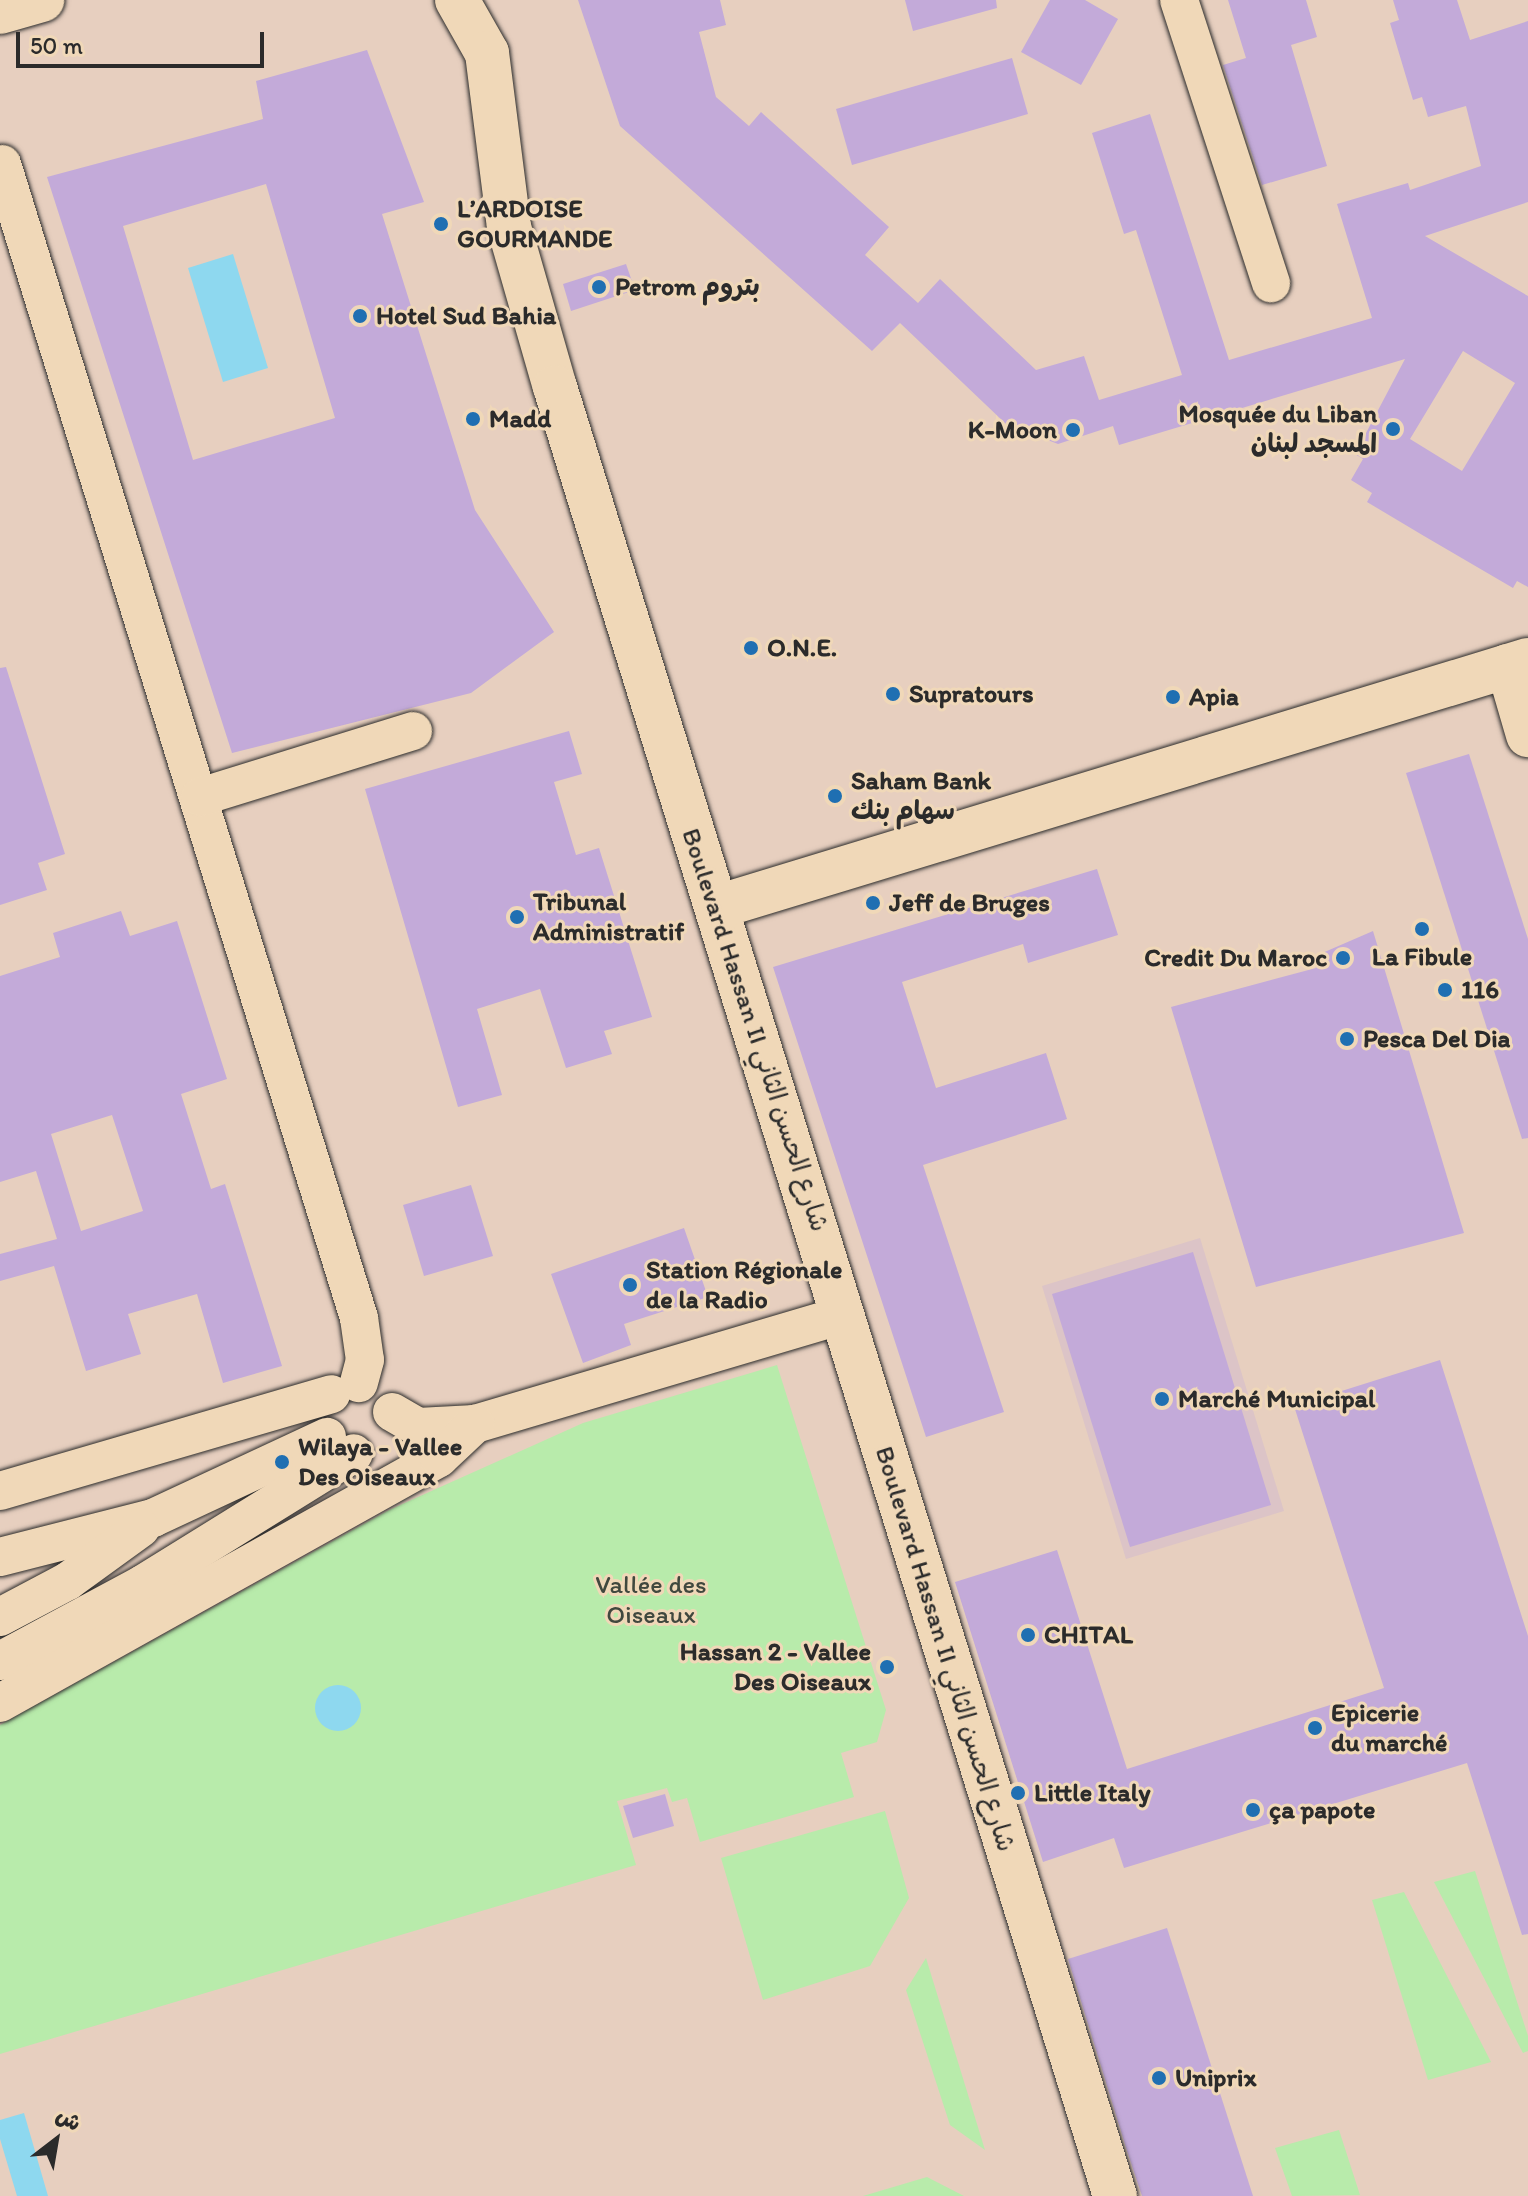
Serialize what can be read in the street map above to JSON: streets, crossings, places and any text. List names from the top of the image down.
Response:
{
  "streets": {
    "street": ["Boulevard Hassan II شارع الحسن الثاني"]
  },
  "parks": ["Vallée des Oiseaux"],
  "places": [
    "L’ARDOISE GOURMANDE",
    "Petrom بتروم",
    "Hotel Sud Bahia",
    "Madd",
    "Mosquée du Liban المسجد لبنان",
    "K-Moon",
    "O.N.E.",
    "Supratours",
    "Apia",
    "Saham Bank سهام بنك",
    "Jeff de Bruges",
    "Tribunal Administratif",
    "La Fibule",
    "Credit Du Maroc",
    "116",
    "Pesca Del Dia",
    "Station Régionale de la Radio",
    "Marché Municipal",
    "Wilaya - Vallee Des Oiseaux",
    "CHITAL",
    "Hassan 2 - Vallee Des Oiseaux",
    "Epicerie du marché",
    "Little Italy",
    "ça papote",
    "Uniprix"
  ],
  "scale_bar": "50 m",
  "north": "top right"
}
